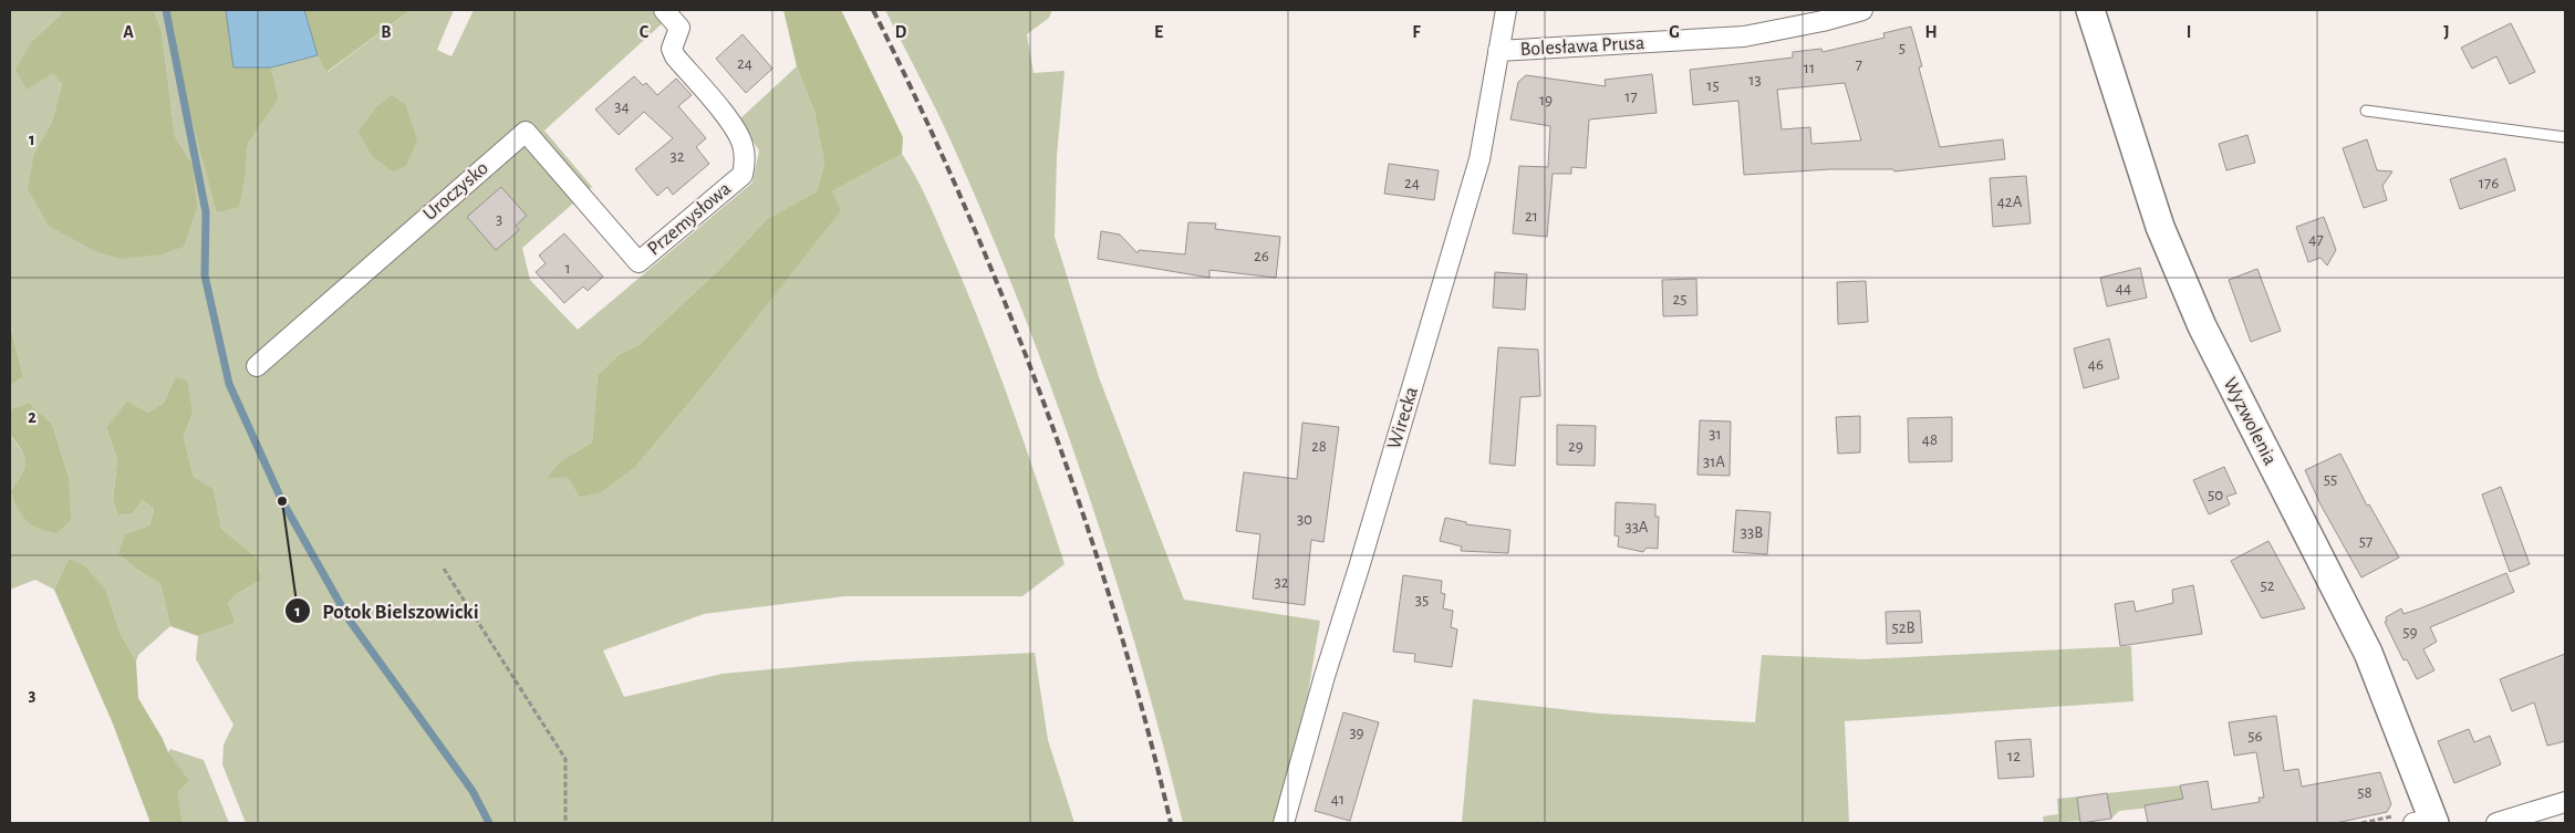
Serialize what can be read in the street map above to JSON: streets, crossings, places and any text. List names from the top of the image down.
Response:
{
  "streets": {
    "street": [
      "Bolesława Prusa",
      "Uroczysko",
      "Przemysłowa",
      "Wirecka",
      "Wyzwolenia"
    ]
  },
  "crossings": [
    ["Bolesława Prusa", "Wirecka"],
    ["Uroczysko", "Przemysłowa"]
  ],
  "places": ["Potok Bielszowicki"],
  "house_numbers": [
    "5",
    "24",
    "7",
    "11",
    "13",
    "15",
    "17",
    "19",
    "34",
    "32",
    "24",
    "176",
    "42A",
    "21",
    "3",
    "47",
    "26",
    "1",
    "44",
    "25",
    "46",
    "31",
    "48",
    "28",
    "29",
    "31A",
    "55",
    "50",
    "30",
    "33A",
    "33B",
    "57",
    "32",
    "52",
    "35",
    "52B",
    "59",
    "39",
    "56",
    "12",
    "58",
    "41"
  ],
  "grid": {
    "columns": [
      "A",
      "B",
      "C",
      "D",
      "E",
      "F",
      "G",
      "H",
      "I",
      "J"
    ],
    "rows": ["1", "2", "3"]
  }
}
